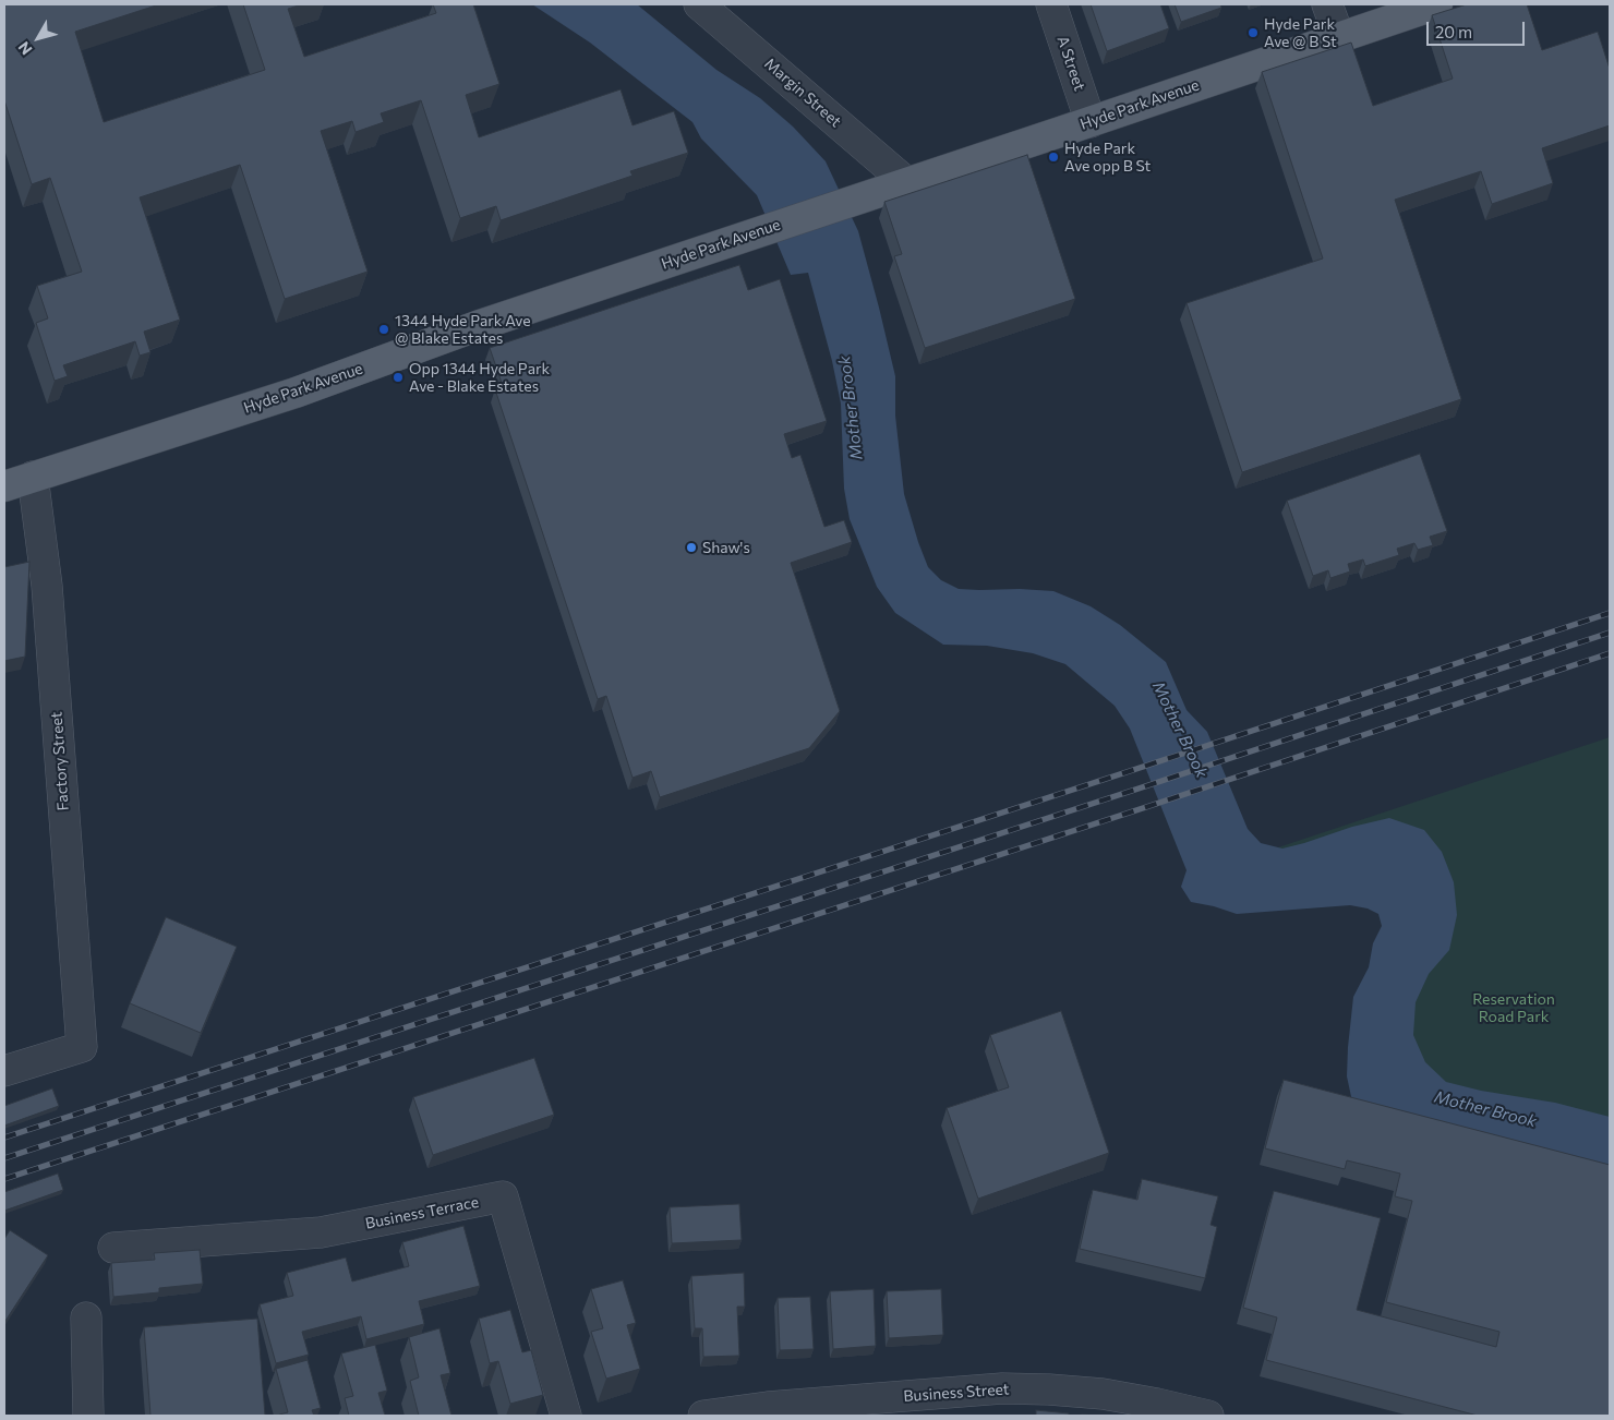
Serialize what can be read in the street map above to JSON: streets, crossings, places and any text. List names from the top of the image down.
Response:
{
  "streets": {
    "main road": ["Hyde Park Avenue"],
    "street": [
      "A Street",
      "Margin Street",
      "Factory Street",
      "Business Terrace",
      "Business Street"
    ]
  },
  "crossings": [
    ["A Street", "Hyde Park Avenue"],
    ["Margin Street", "Hyde Park Avenue"],
    ["Hyde Park Avenue", "Factory Street"]
  ],
  "water": ["Mother Brook"],
  "parks": ["Reservation Road Park"],
  "places": [
    "Hyde Park Ave @ B St",
    "Hyde Park Ave opp B St",
    "1344 Hyde Park Ave @ Blake Estates",
    "Opp 1344 Hyde Park Ave - Blake Estates",
    "Shaw's"
  ],
  "scale_bar": "20 m",
  "north": "bottom left"
}
